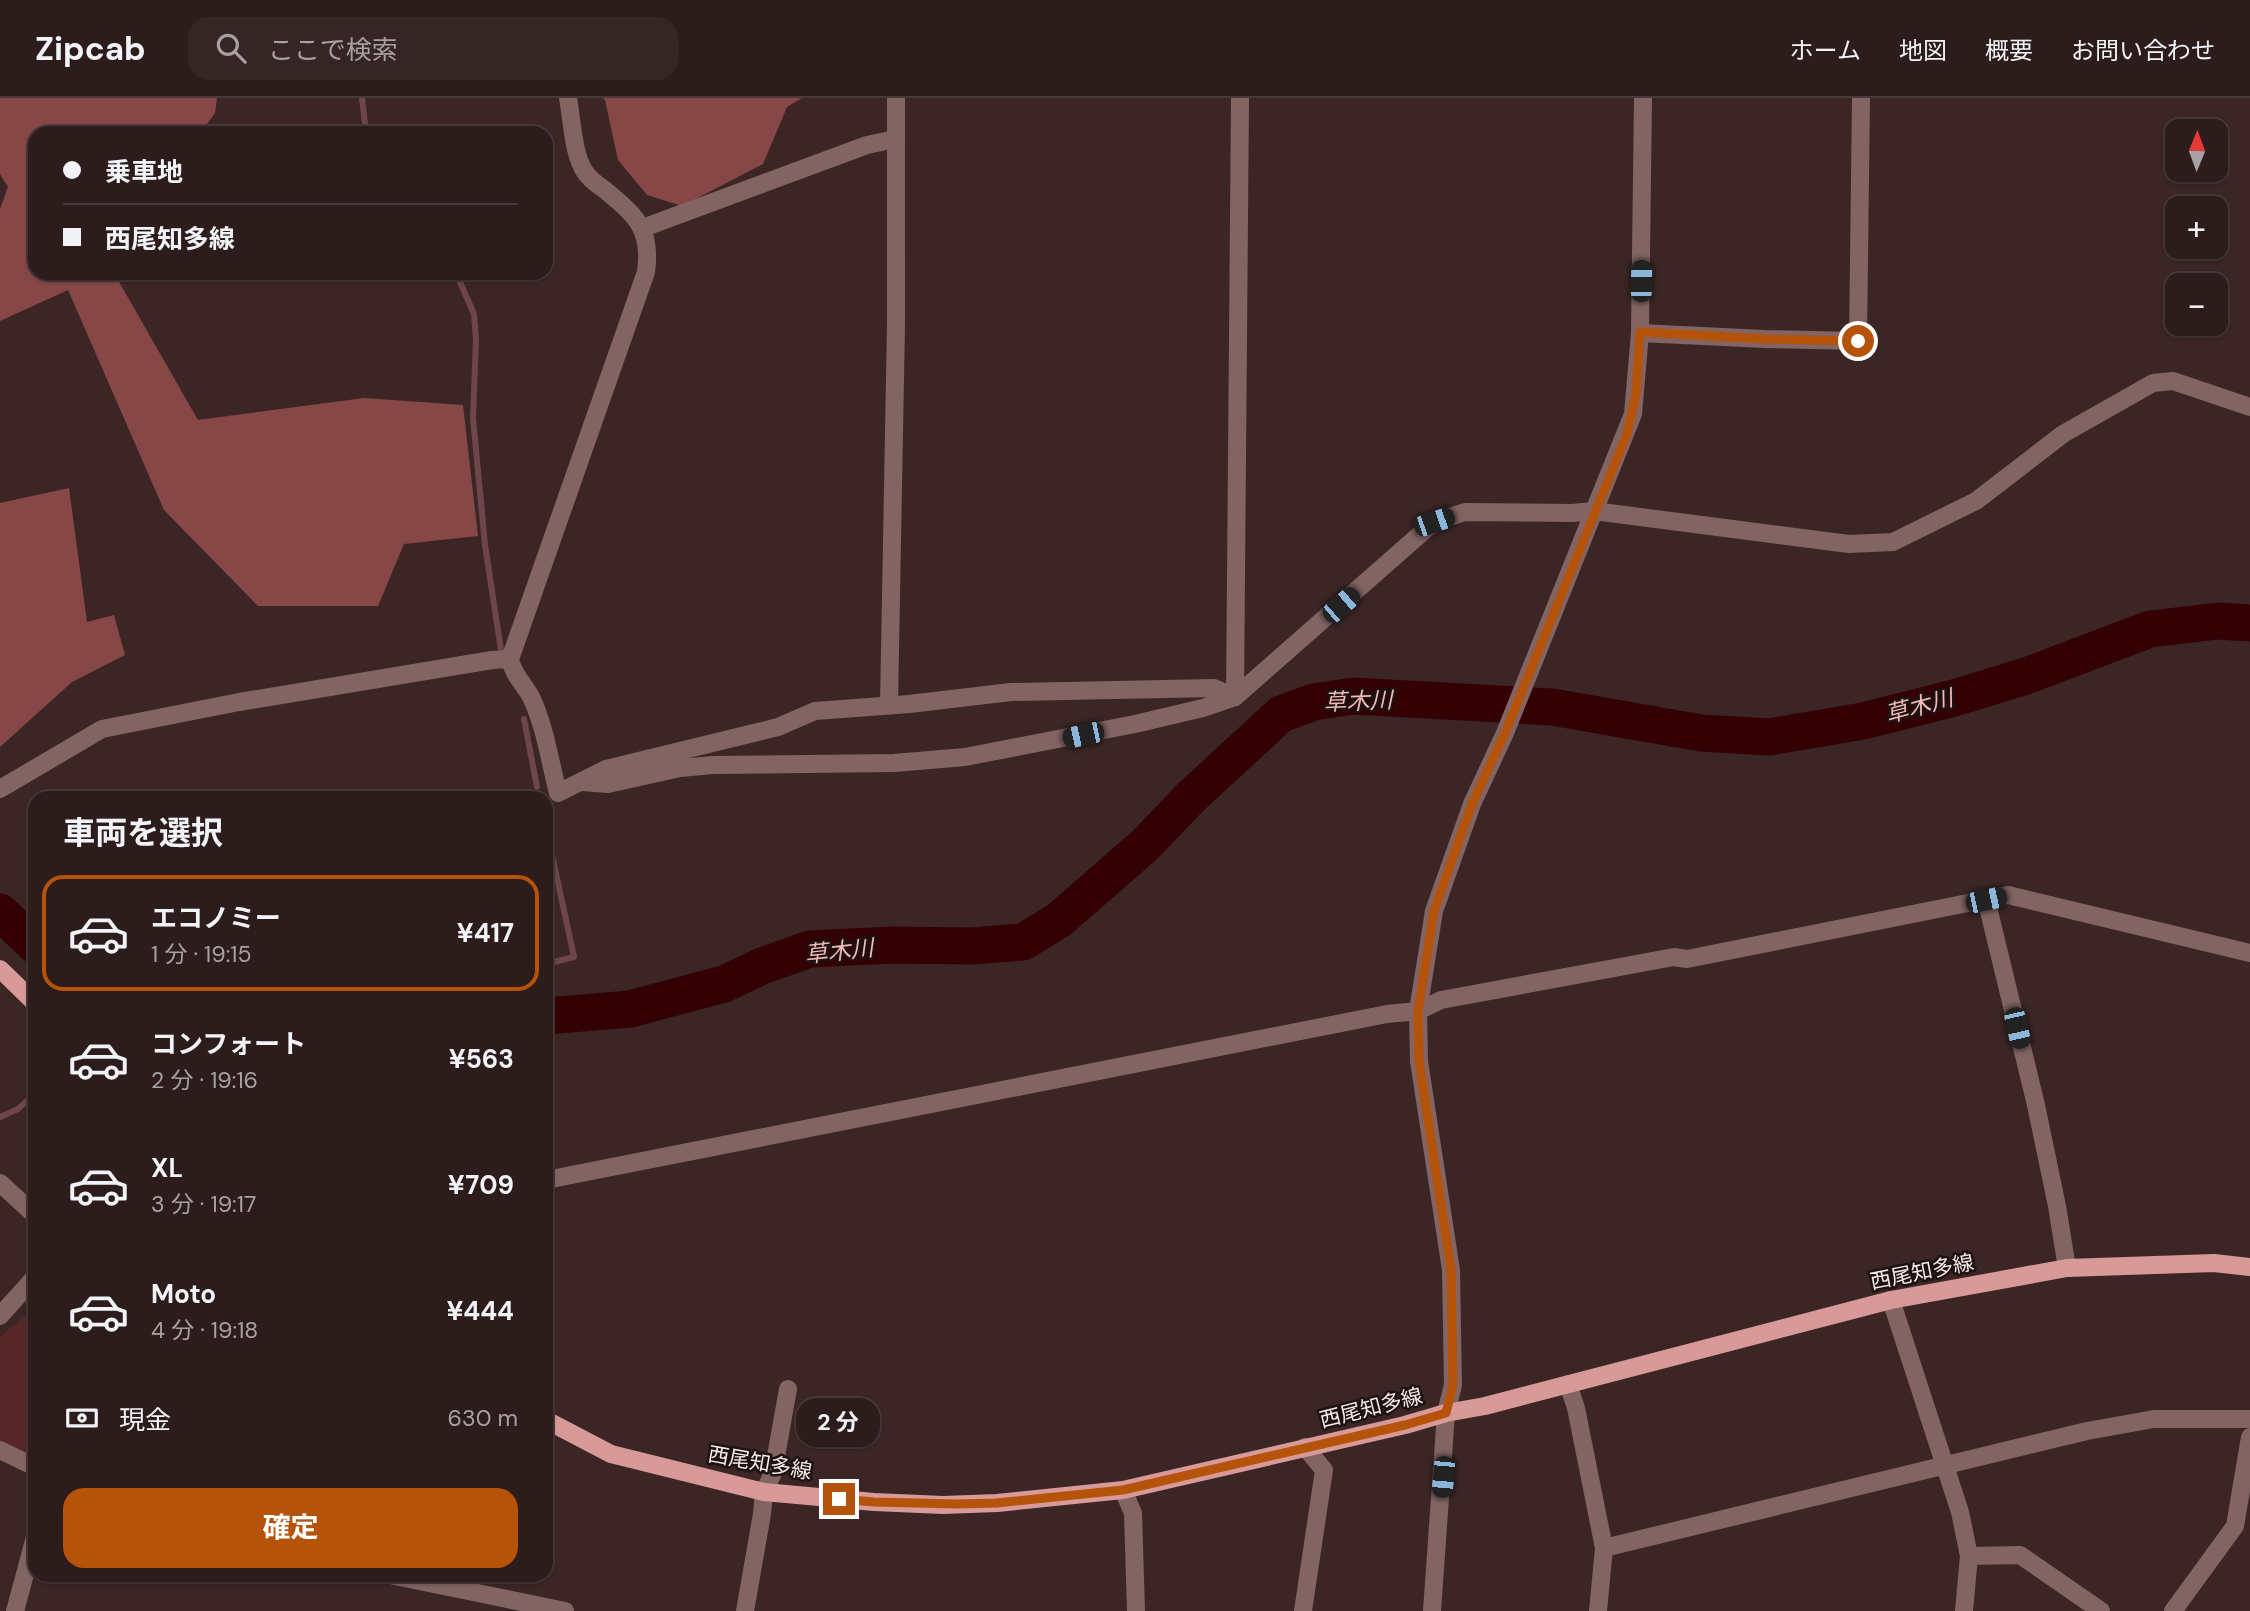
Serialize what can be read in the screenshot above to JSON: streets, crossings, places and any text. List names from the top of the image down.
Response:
{
  "streets": {
    "main road": ["西尾知多線"]
  },
  "water": ["草木川"],
  "north": "top",
  "page": {
    "header": "Zipcab",
    "search": "ここで検索",
    "nav": [
      "ホーム",
      "地図",
      "概要",
      "お問い合わせ"
    ],
    "map_buttons": ["+", "−"],
    "banner": ["乗車地", "西尾知多線"],
    "heading": "車両を選択",
    "list": [
      {
        "name": "エコノミー",
        "note": "1 分 · 19:15",
        "value": "¥417"
      },
      {
        "name": "コンフォート",
        "note": "2 分 · 19:16",
        "value": "¥563"
      },
      {
        "name": "XL",
        "note": "3 分 · 19:17",
        "value": "¥709"
      },
      {
        "name": "Moto",
        "note": "4 分 · 19:18",
        "value": "¥444"
      }
    ],
    "pay": ["現金", "630 m"],
    "bubble": "2 分",
    "buttons": "確定"
  }
}
